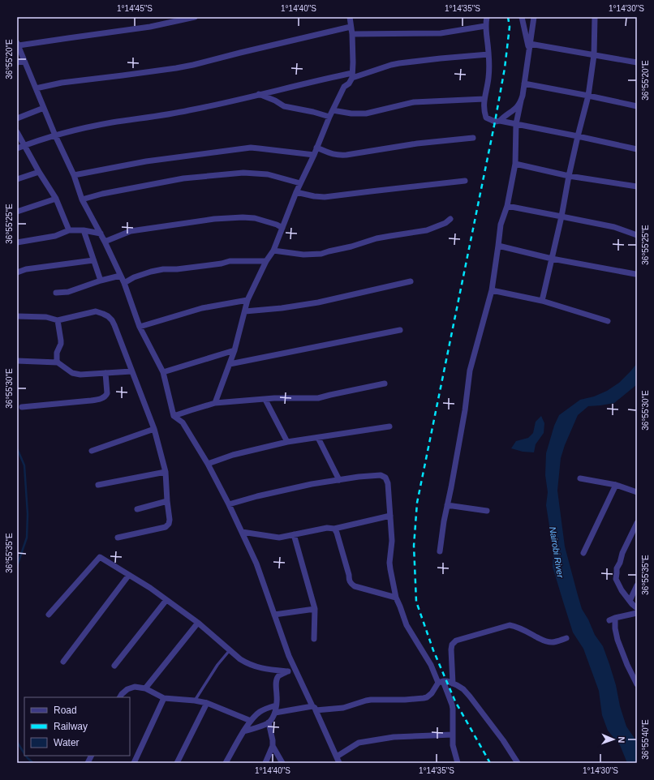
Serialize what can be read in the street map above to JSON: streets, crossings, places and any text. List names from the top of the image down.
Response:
{
  "water": ["Nairobi River"],
  "legend": ["Road", "Railway", "Water"],
  "north": "right",
  "coordinates": [
    "1°14'45\"S",
    "1°14'40\"S",
    "1°14'35\"S",
    "1°14'30\"S",
    "36°55'20\"E",
    "36°55'25\"E",
    "36°55'30\"E",
    "36°55'35\"E",
    "36°55'40\"E"
  ]
}
